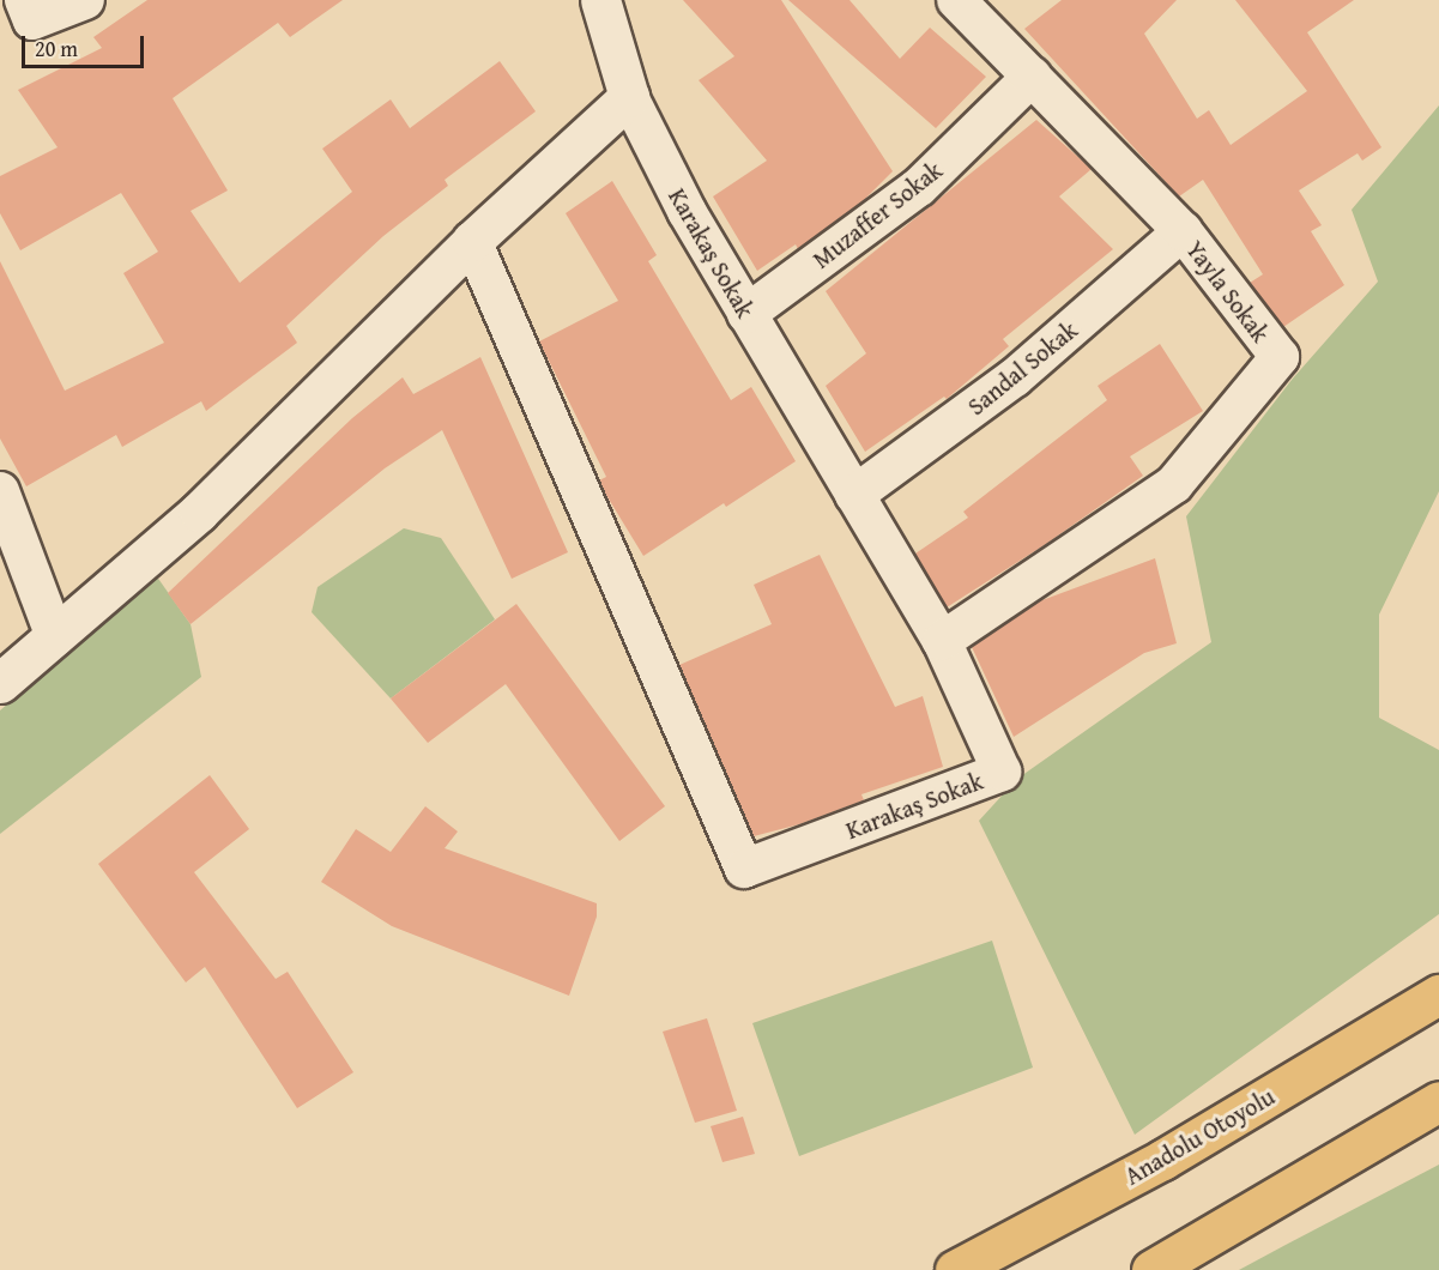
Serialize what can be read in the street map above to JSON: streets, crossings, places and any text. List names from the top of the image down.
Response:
{
  "streets": {
    "highway": ["Anadolu Otoyolu"],
    "street": [
      "Muzaffer Sokak",
      "Karakaş Sokak",
      "Yayla Sokak",
      "Sandal Sokak"
    ]
  },
  "crossings": [
    ["Muzaffer Sokak", "Karakaş Sokak"],
    ["Muzaffer Sokak", "Yayla Sokak"],
    ["Karakaş Sokak", "Yayla Sokak"],
    ["Karakaş Sokak", "Sandal Sokak"],
    ["Yayla Sokak", "Sandal Sokak"]
  ],
  "scale_bar": "20 m"
}
